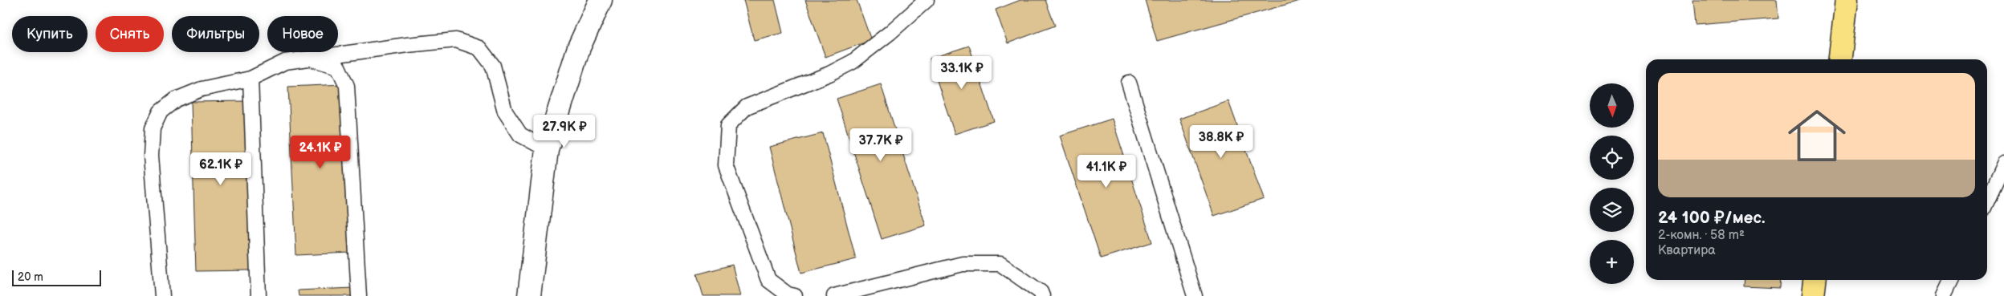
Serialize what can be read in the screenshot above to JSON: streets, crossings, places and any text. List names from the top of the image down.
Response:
{
  "scale_bar": "20 m",
  "north": "bottom",
  "page": {
    "chip": [
      "Купить",
      "Снять",
      "Фильтры",
      "Новое"
    ],
    "price": [
      "33.1K ₽",
      "27.9K ₽",
      "38.8K ₽",
      "37.7K ₽",
      "24.1K ₽",
      "62.1K ₽",
      "41.1K ₽"
    ],
    "list": [
      {
        "name": "24 100 ₽/мес.",
        "note": "2-комн. · 58 m² · Квартира"
      }
    ],
    "map_buttons": "+",
    "scale": "20 m"
  }
}
